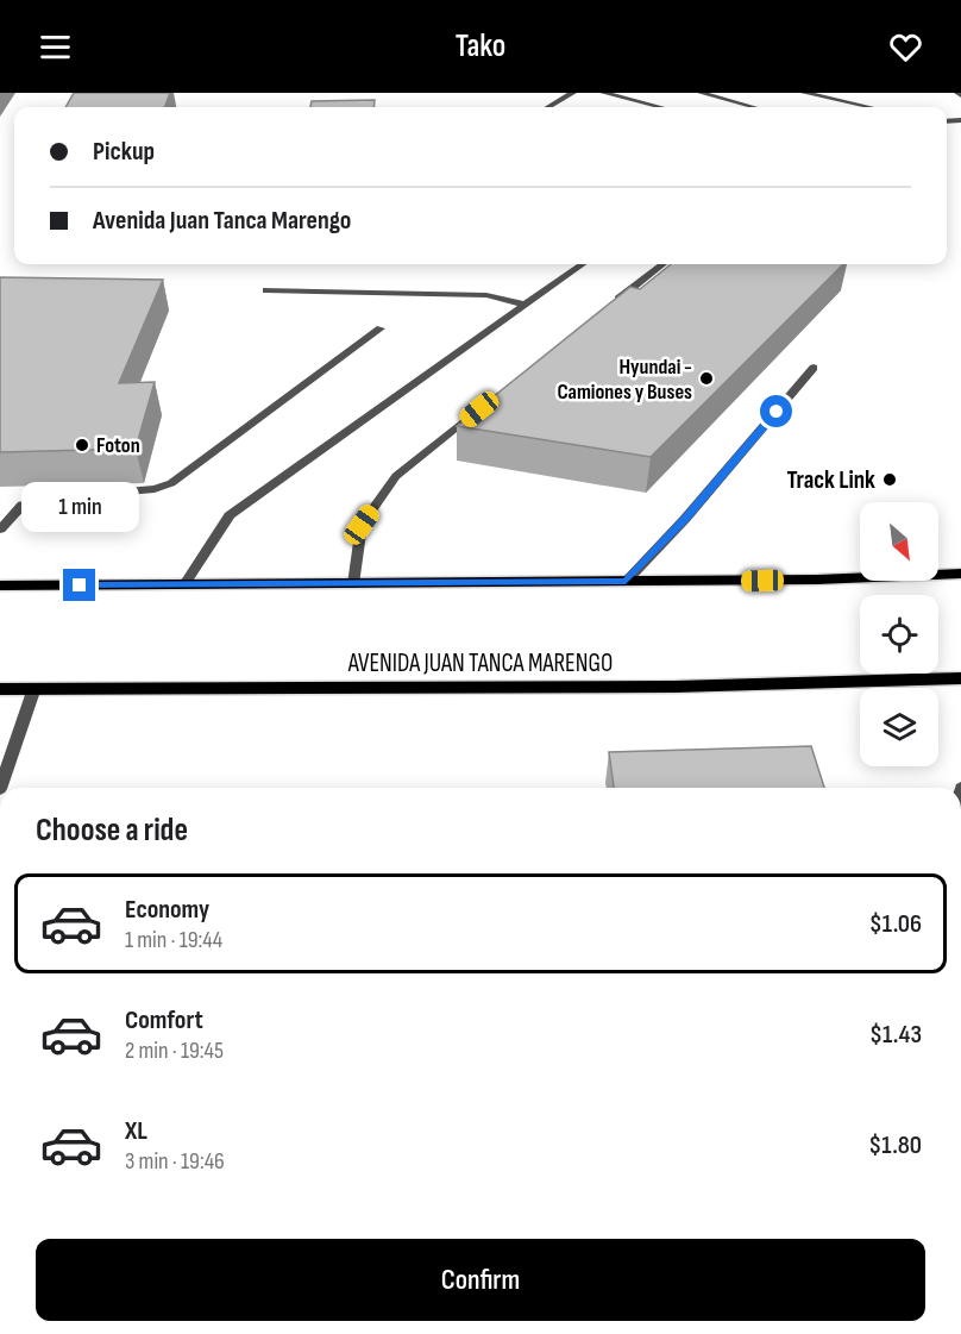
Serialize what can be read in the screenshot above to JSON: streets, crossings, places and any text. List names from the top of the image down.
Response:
{
  "streets": {
    "main road": ["AVENIDA JUAN TANCA MARENGO"]
  },
  "places": ["Hyundai - Camiones y Buses", "Foton", "Track Link"],
  "north": "bottom right",
  "page": {
    "header": "Tako",
    "banner": ["Pickup", "Avenida Juan Tanca Marengo"],
    "bubble": "1 min",
    "heading": "Choose a ride",
    "list": [
      {
        "name": "Economy",
        "note": "1 min · 19:44",
        "value": "$1.06"
      },
      {
        "name": "Comfort",
        "note": "2 min · 19:45",
        "value": "$1.43"
      },
      {
        "name": "XL",
        "note": "3 min · 19:46",
        "value": "$1.80"
      }
    ],
    "buttons": "Confirm"
  }
}
